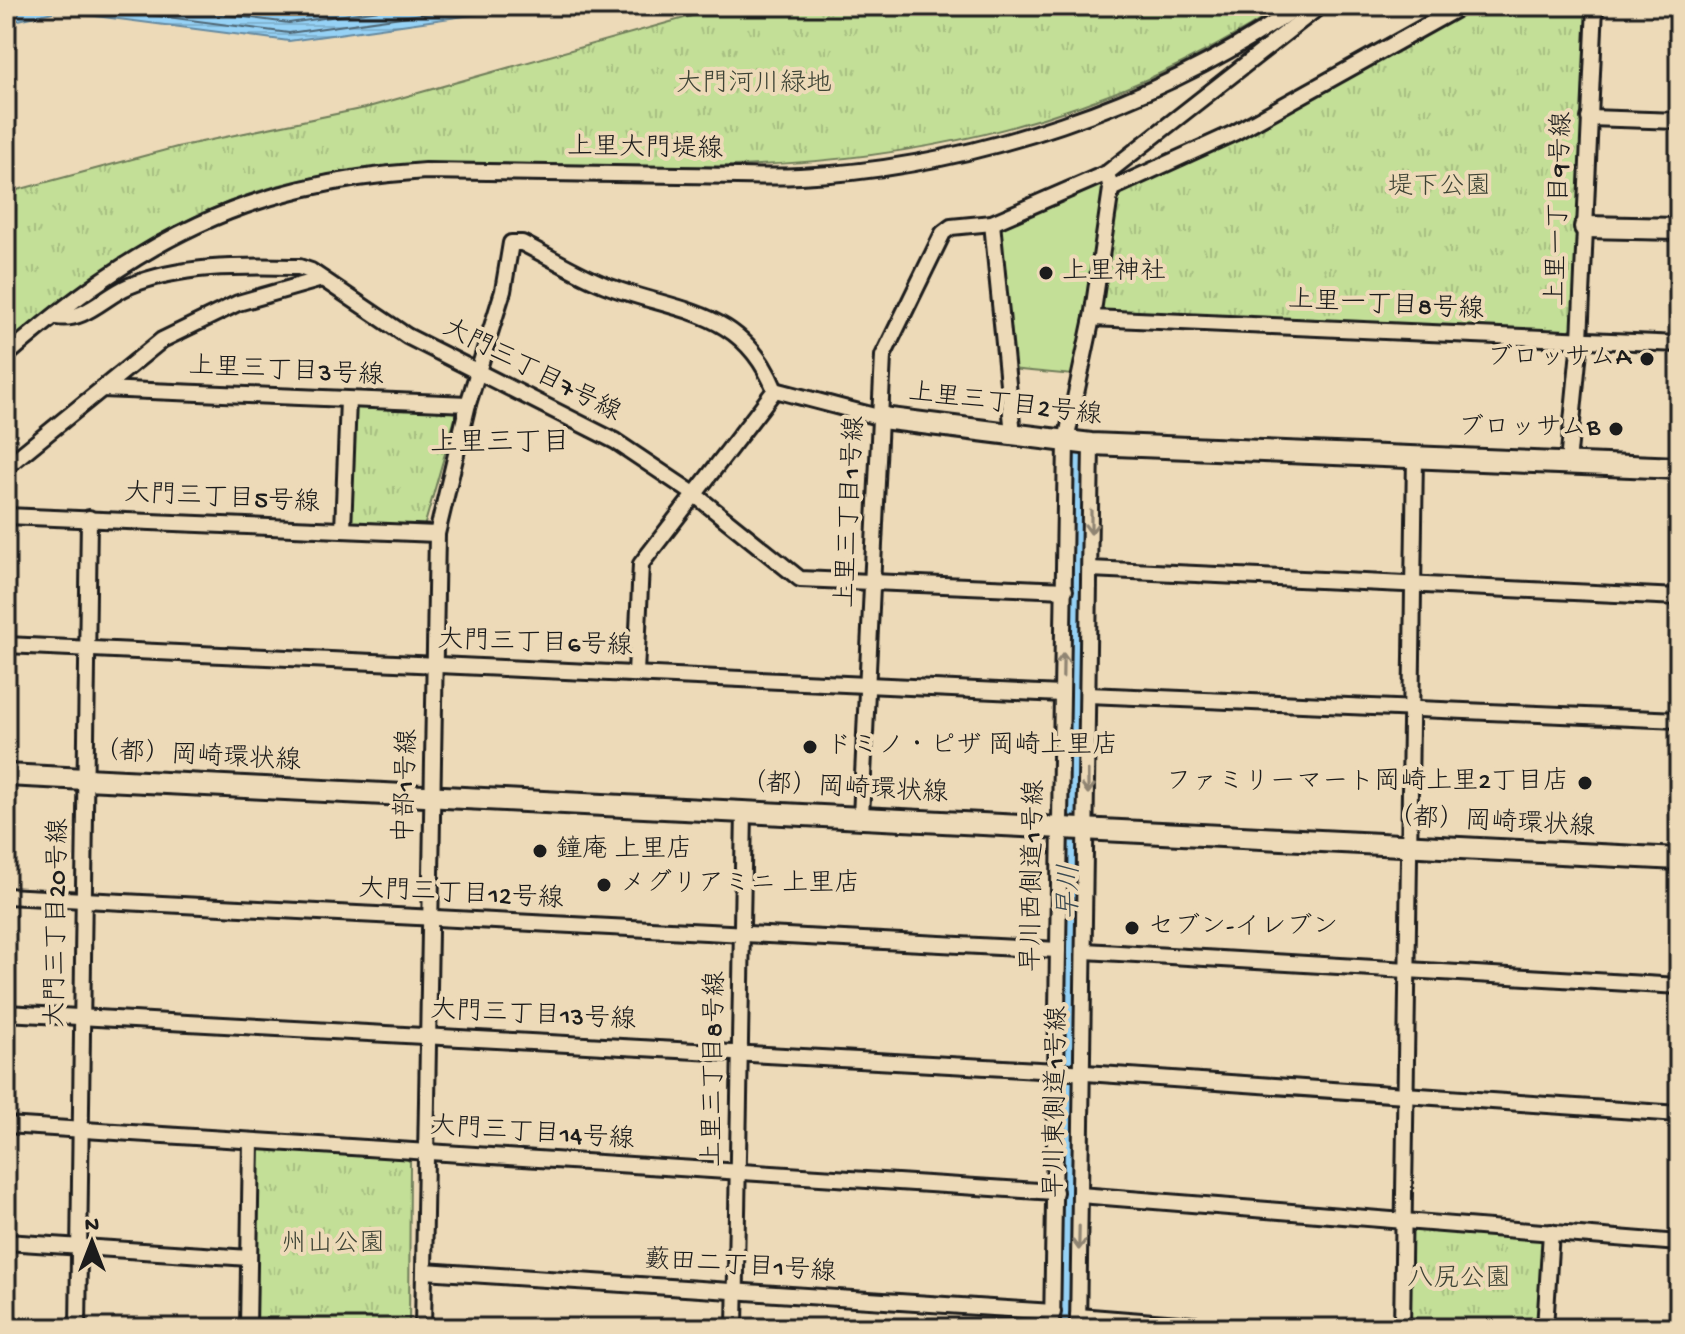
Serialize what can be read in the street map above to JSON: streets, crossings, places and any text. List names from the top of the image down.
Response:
{
  "streets": {
    "street": [
      "上里大門堤線",
      "上里一丁目9号線",
      "上里一丁目8号線",
      "大門三丁目7号線",
      "上里三丁目3号線",
      "上里三丁目2号線",
      "大門三丁目5号線",
      "上里三丁目1号線",
      "大門三丁目6号線",
      "（都）岡崎環状線",
      "中部1号線",
      "早川西側道1号線",
      "大門三丁目12号線",
      "大門三丁目20号線",
      "大門三丁目13号線",
      "上里三丁目8号線",
      "早川東側道1号線",
      "大門三丁目14号線",
      "藪田二丁目1号線"
    ]
  },
  "crossings": [
    ["上里大門堤線", "大門三丁目7号線"],
    ["上里一丁目9号線", "上里一丁目8号線"],
    ["上里一丁目9号線", "上里三丁目2号線"],
    ["上里一丁目8号線", "早川西側道1号線"],
    ["大門三丁目7号線", "上里三丁目1号線"],
    ["大門三丁目7号線", "中部1号線"],
    ["大門三丁目7号線", "早川西側道1号線"],
    ["上里三丁目3号線", "中部1号線"],
    ["上里三丁目2号線", "上里三丁目1号線"],
    ["上里三丁目2号線", "早川西側道1号線"],
    ["上里三丁目2号線", "早川東側道1号線"],
    ["大門三丁目5号線", "中部1号線"],
    ["大門三丁目5号線", "大門三丁目20号線"],
    ["上里三丁目1号線", "大門三丁目6号線"],
    ["上里三丁目1号線", "（都）岡崎環状線"],
    ["大門三丁目6号線", "中部1号線"],
    ["大門三丁目6号線", "早川西側道1号線"],
    ["大門三丁目6号線", "大門三丁目20号線"],
    ["（都）岡崎環状線", "中部1号線"],
    ["（都）岡崎環状線", "早川西側道1号線"],
    ["（都）岡崎環状線", "大門三丁目20号線"],
    ["（都）岡崎環状線", "上里三丁目8号線"],
    ["（都）岡崎環状線", "早川東側道1号線"],
    ["中部1号線", "大門三丁目12号線"],
    ["中部1号線", "大門三丁目13号線"],
    ["中部1号線", "大門三丁目14号線"],
    ["中部1号線", "藪田二丁目1号線"],
    ["早川西側道1号線", "大門三丁目12号線"],
    ["早川西側道1号線", "大門三丁目13号線"],
    ["早川西側道1号線", "大門三丁目14号線"],
    ["早川西側道1号線", "藪田二丁目1号線"],
    ["大門三丁目12号線", "大門三丁目20号線"],
    ["大門三丁目12号線", "上里三丁目8号線"],
    ["大門三丁目20号線", "大門三丁目13号線"],
    ["大門三丁目20号線", "大門三丁目14号線"],
    ["大門三丁目13号線", "上里三丁目8号線"],
    ["大門三丁目13号線", "早川東側道1号線"],
    ["上里三丁目8号線", "大門三丁目14号線"],
    ["上里三丁目8号線", "藪田二丁目1号線"]
  ],
  "one_way": ["早川東側道1号線"],
  "districts": ["上里三丁目"],
  "water": ["早川"],
  "parks": [
    "大門河川緑地",
    "堤下公園",
    "州山公園",
    "八尻公園"
  ],
  "places": [
    "上里神社",
    "ブロッサムA",
    "ブロッサムB",
    "ドミノ・ピザ 岡崎上里店",
    "ファミリーマート岡崎上里2丁目店",
    "鐘庵 上里店",
    "メグリアミニ 上里店",
    "セブン-イレブン"
  ],
  "north": "top"
}
